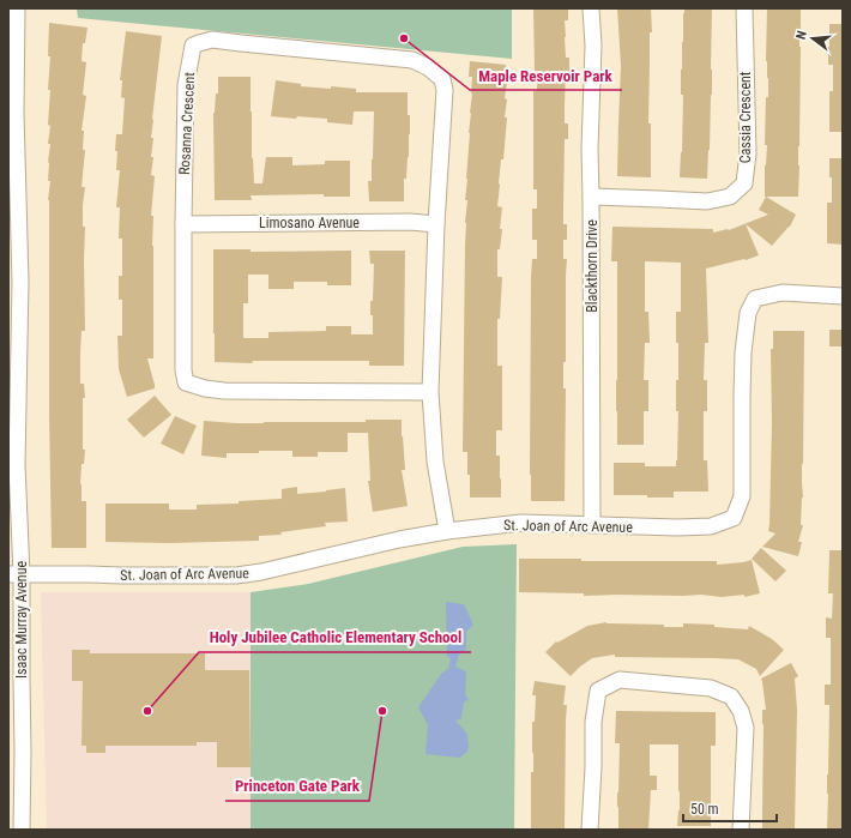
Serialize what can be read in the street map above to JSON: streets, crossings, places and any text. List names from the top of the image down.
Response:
{
  "streets": {
    "street": [
      "Cassia Crescent",
      "Rosanna Crescent",
      "Limosano Avenue",
      "Blackthorn Drive",
      "St. Joan of Arc Avenue",
      "Isaac Murray Avenue"
    ]
  },
  "crossings": [
    ["Cassia Crescent", "Blackthorn Drive"],
    ["Rosanna Crescent", "Limosano Avenue"],
    ["Rosanna Crescent", "St. Joan of Arc Avenue"],
    ["Blackthorn Drive", "St. Joan of Arc Avenue"],
    ["St. Joan of Arc Avenue", "Isaac Murray Avenue"]
  ],
  "places": ["Maple Reservoir Park", "Holy Jubilee Catholic Elementary School", "Princeton Gate Park"],
  "scale_bar": "50 m",
  "north": "left"
}
